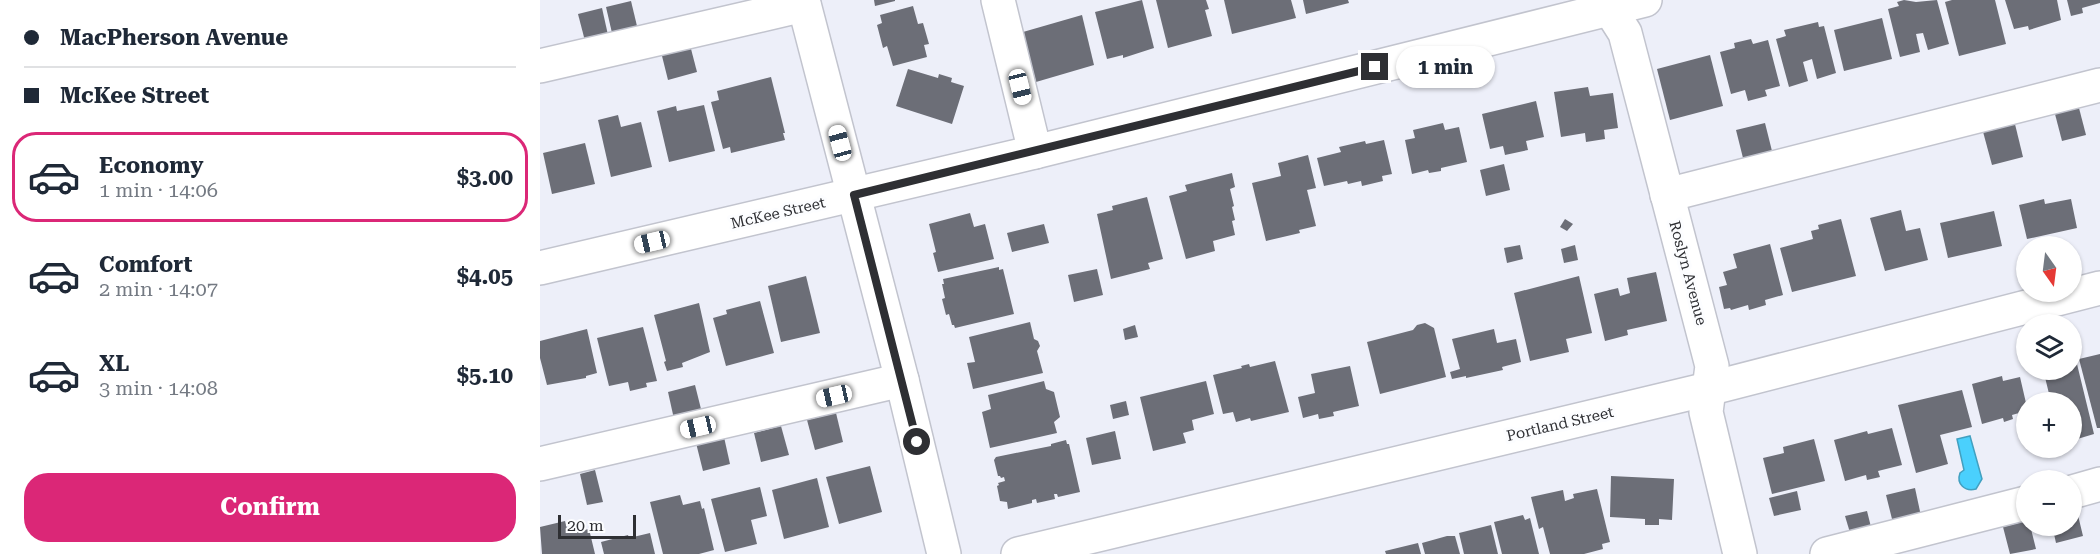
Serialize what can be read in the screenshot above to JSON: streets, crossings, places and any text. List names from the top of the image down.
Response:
{
  "streets": {
    "street": ["McKee Street", "Roslyn Avenue", "Portland Street"]
  },
  "crossings": [
    ["McKee Street", "Roslyn Avenue"],
    ["Roslyn Avenue", "Portland Street"]
  ],
  "scale_bar": "20 m",
  "north": "bottom",
  "page": {
    "banner": ["MacPherson Avenue", "McKee Street"],
    "bubble": "1 min",
    "list": [
      {
        "name": "Economy",
        "note": "1 min · 14:06",
        "value": "$3.00"
      },
      {
        "name": "Comfort",
        "note": "2 min · 14:07",
        "value": "$4.05"
      },
      {
        "name": "XL",
        "note": "3 min · 14:08",
        "value": "$5.10"
      }
    ],
    "map_buttons": ["+", "−"],
    "buttons": "Confirm",
    "scale": "20 m"
  }
}
